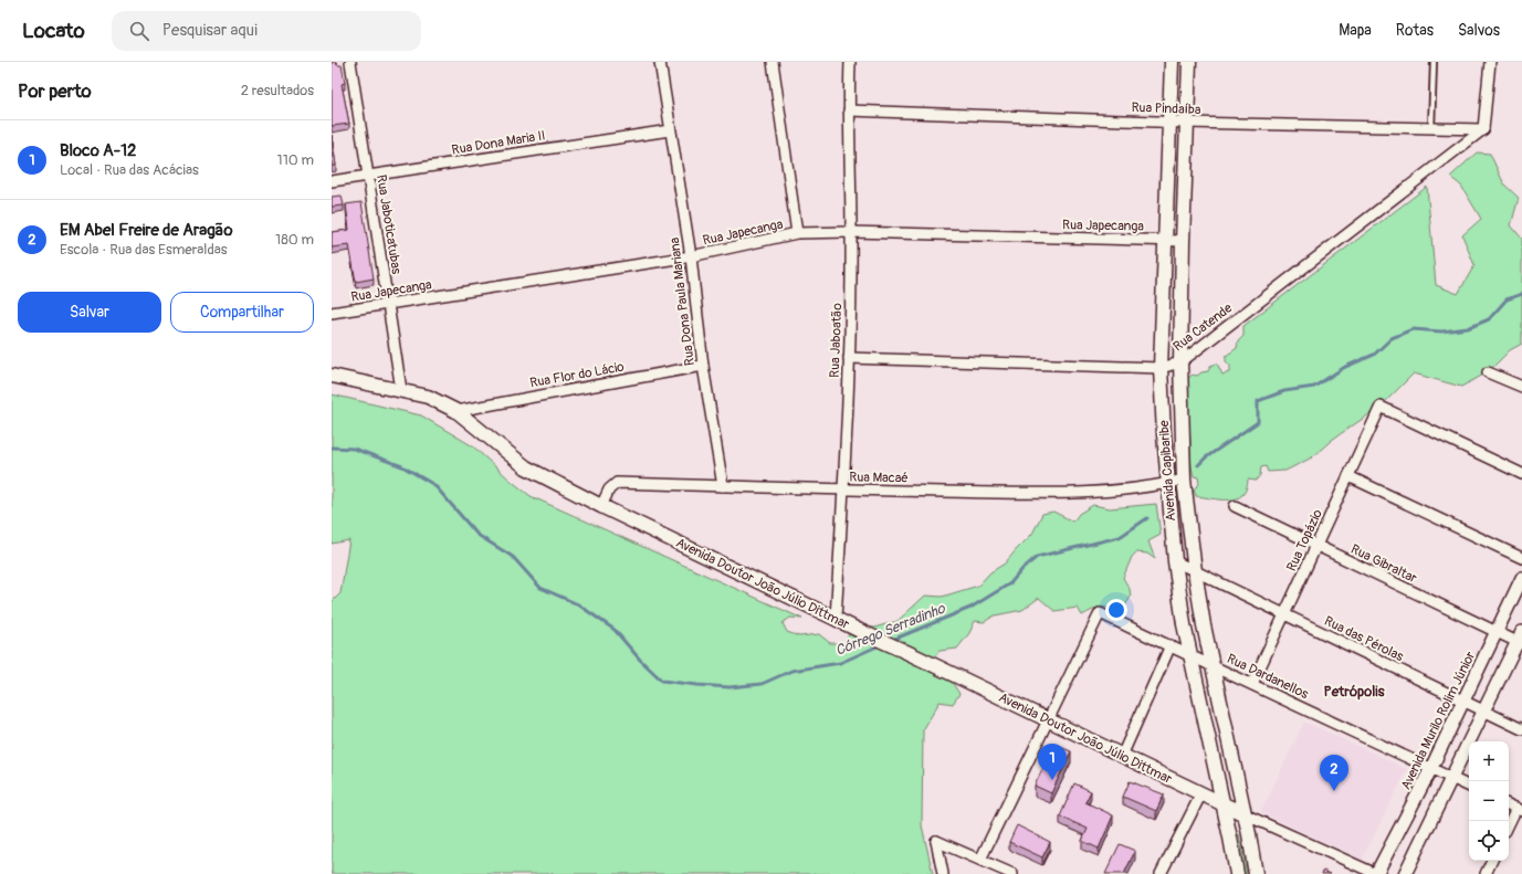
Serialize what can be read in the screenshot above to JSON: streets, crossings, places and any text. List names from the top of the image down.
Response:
{
  "streets": {
    "main road": ["Avenida Capibaribe", "Avenida Doutor João Júlio Dittmar"],
    "street": [
      "Rua Pindaíba",
      "Rua Dona Maria II",
      "Rua Jaboticatubas",
      "Rua Japecanga",
      "Rua Dona Paula Mariana",
      "Rua Catende",
      "Rua Jaboatão",
      "Rua Flor do Lácio",
      "Rua Macaé",
      "Rua Topázio",
      "Rua Gibraltar",
      "Rua das Pérolas",
      "Rua Dardanellos",
      "Avenida Murilo Rolim Júnior"
    ]
  },
  "crossings": [
    ["Rua Pindaíba", "Rua Catende"],
    ["Rua Pindaíba", "Rua Jaboatão"],
    ["Rua Pindaíba", "Avenida Capibaribe"],
    ["Rua Dona Maria II", "Rua Jaboticatubas"],
    ["Rua Dona Maria II", "Rua Dona Paula Mariana"],
    ["Rua Jaboticatubas", "Rua Japecanga"],
    ["Rua Jaboticatubas", "Avenida Doutor João Júlio Dittmar"],
    ["Rua Japecanga", "Rua Dona Paula Mariana"],
    ["Rua Japecanga", "Rua Jaboatão"],
    ["Rua Japecanga", "Avenida Capibaribe"],
    ["Rua Dona Paula Mariana", "Rua Flor do Lácio"],
    ["Rua Dona Paula Mariana", "Rua Macaé"],
    ["Rua Catende", "Rua Jaboatão"],
    ["Rua Catende", "Avenida Capibaribe"],
    ["Rua Jaboatão", "Rua Macaé"],
    ["Rua Jaboatão", "Avenida Doutor João Júlio Dittmar"],
    ["Rua Flor do Lácio", "Avenida Doutor João Júlio Dittmar"],
    ["Avenida Capibaribe", "Rua Macaé"],
    ["Avenida Capibaribe", "Avenida Doutor João Júlio Dittmar"],
    ["Avenida Capibaribe", "Rua das Pérolas"],
    ["Avenida Capibaribe", "Rua Dardanellos"],
    ["Rua Macaé", "Avenida Doutor João Júlio Dittmar"],
    ["Rua Topázio", "Rua Gibraltar"],
    ["Rua Topázio", "Rua das Pérolas"],
    ["Rua Topázio", "Rua Dardanellos"],
    ["Rua Gibraltar", "Avenida Murilo Rolim Júnior"],
    ["Avenida Doutor João Júlio Dittmar", "Rua Dardanellos"],
    ["Rua das Pérolas", "Avenida Murilo Rolim Júnior"],
    ["Rua Dardanellos", "Avenida Murilo Rolim Júnior"]
  ],
  "districts": ["Petrópolis"],
  "water": ["Córrego Serradinho"],
  "page": {
    "header": "Locato",
    "search": "Pesquisar aqui",
    "nav": ["Mapa", "Rotas", "Salvos"],
    "heading": ["Por perto", "2 resultados"],
    "list": [
      {
        "mark": "1",
        "name": "Bloco A-12",
        "note": "Local · Rua das Acácias",
        "value": "110 m"
      },
      {
        "mark": "2",
        "name": "EM Abel Freire de Aragão",
        "note": "Escola · Rua das Esmeraldas",
        "value": "180 m"
      }
    ],
    "buttons": ["Salvar", "Compartilhar"],
    "map_buttons": ["+", "−"],
    "pins": ["1", "2"]
  }
}
